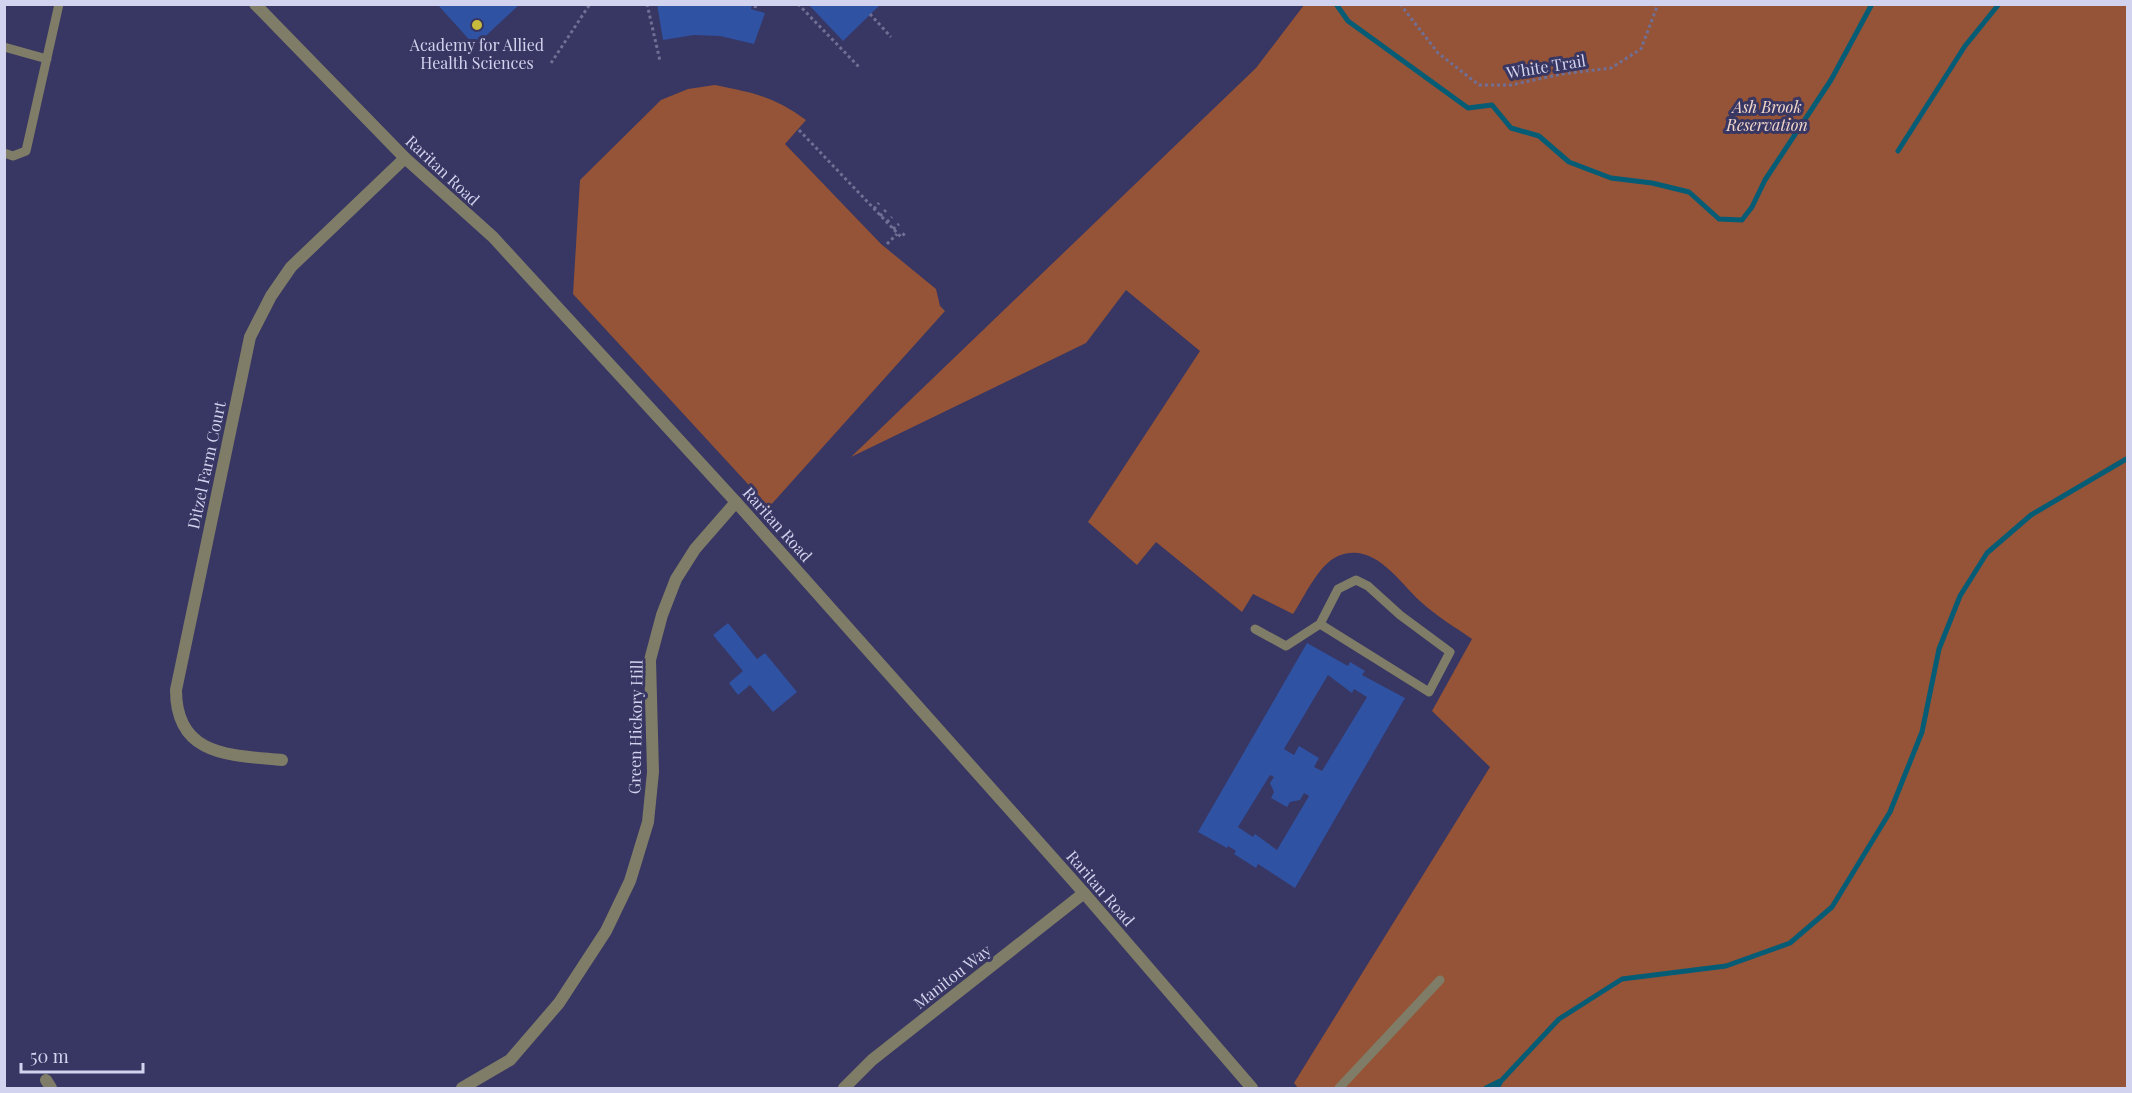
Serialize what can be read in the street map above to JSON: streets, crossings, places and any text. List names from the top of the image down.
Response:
{
  "streets": {
    "street": [
      "Raritan Road",
      "Ditzel Farm Court",
      "Green Hickory Hill",
      "Manitou Way"
    ],
    "path": ["White Trail"]
  },
  "crossings": [
    ["Raritan Road", "Ditzel Farm Court"],
    ["Raritan Road", "Green Hickory Hill"],
    ["Raritan Road", "Manitou Way"]
  ],
  "parks": ["Ash Brook Reservation"],
  "places": ["Academy for Allied Health Sciences"],
  "scale_bar": "50 m"
}
